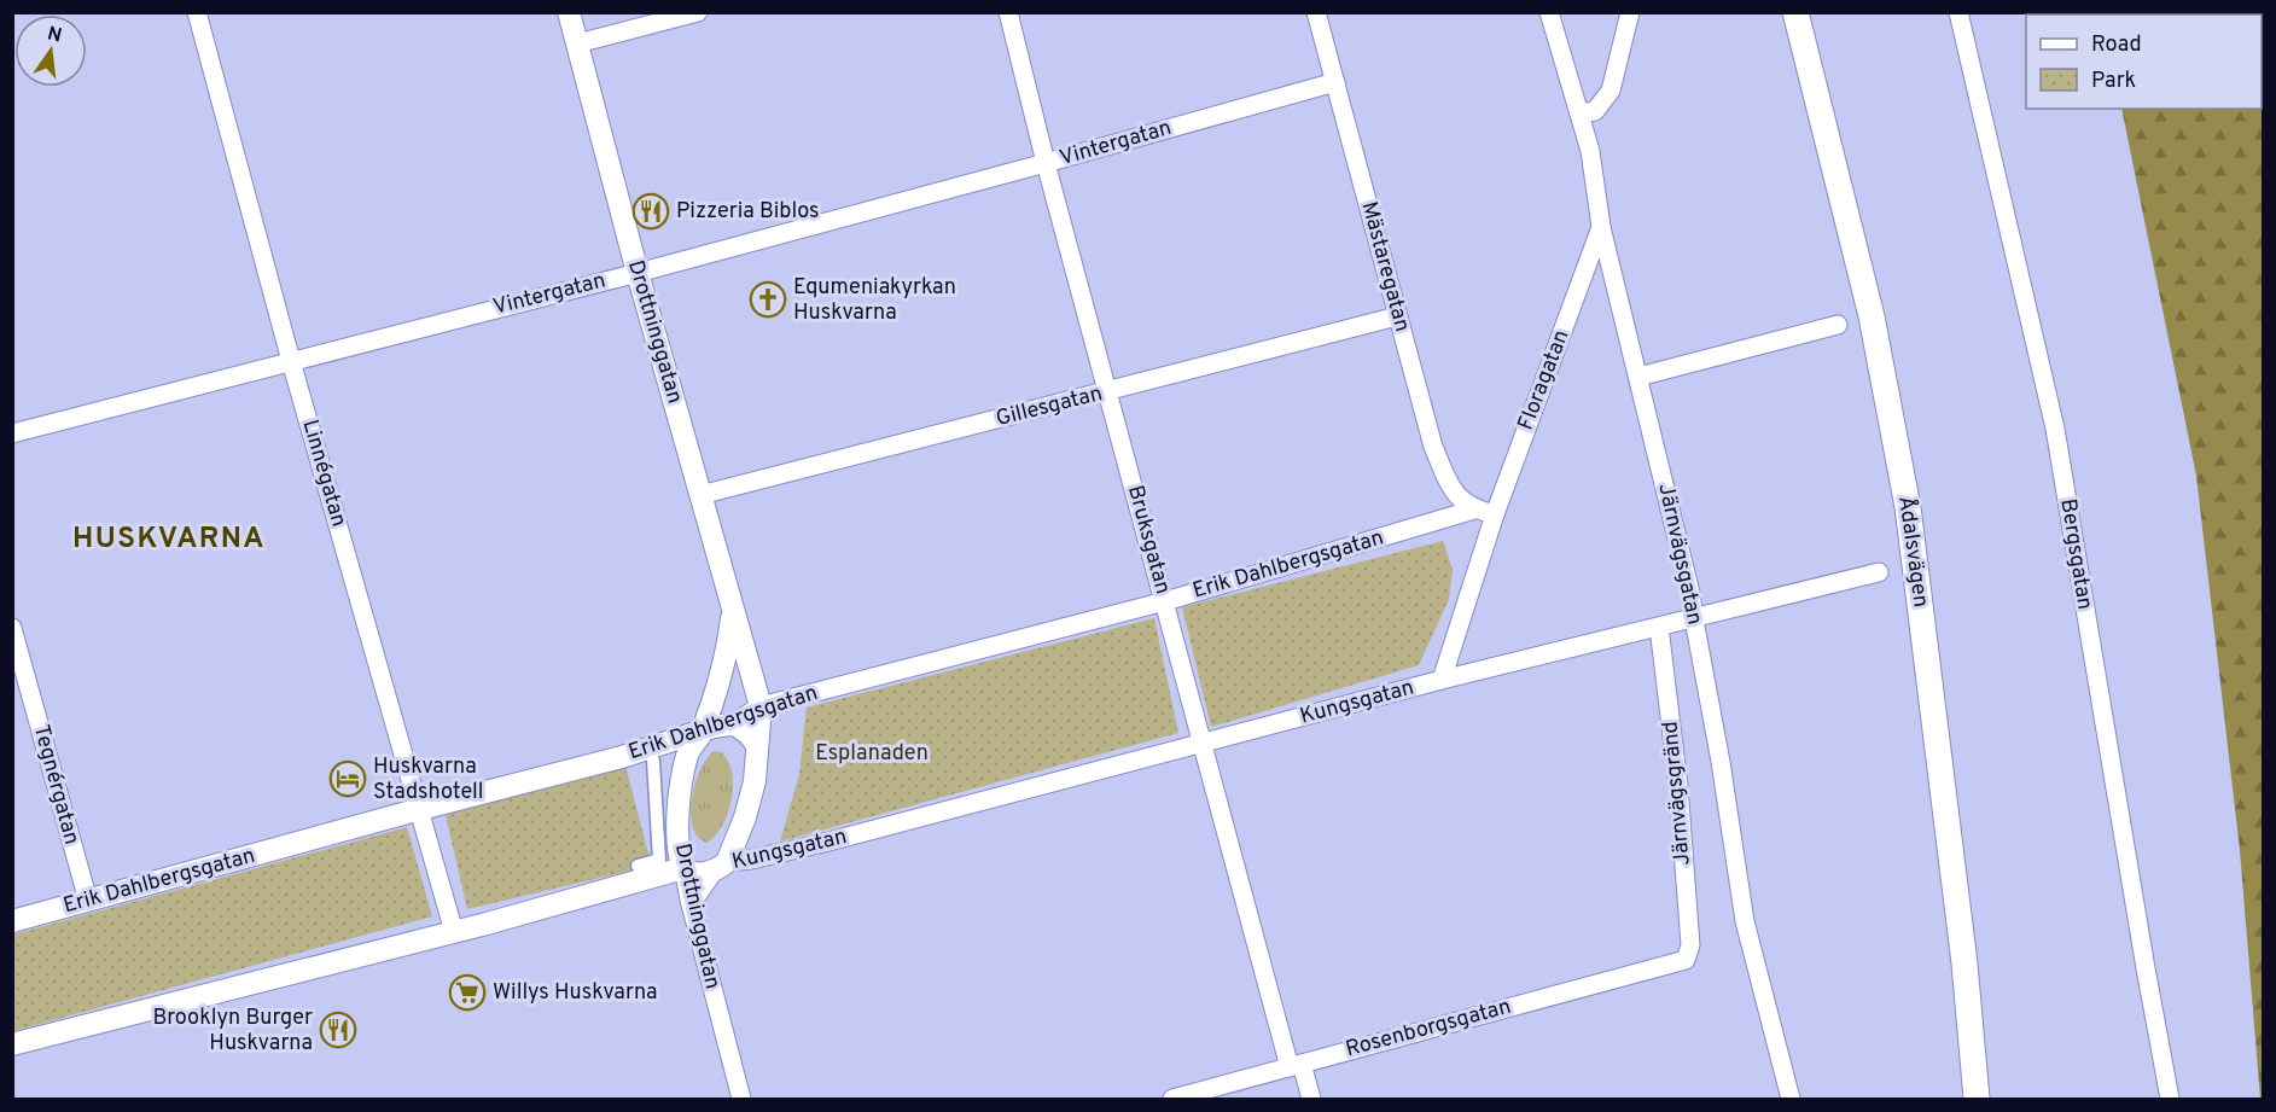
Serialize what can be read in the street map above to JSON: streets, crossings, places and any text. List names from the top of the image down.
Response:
{
  "streets": {
    "main road": ["Ådalsvägen"],
    "street": [
      "Vintergatan",
      "Mästaregatan",
      "Drottninggatan",
      "Floragatan",
      "Gillesgatan",
      "Linnégatan",
      "Bruksgatan",
      "Järnvägsgatan",
      "Bergsgatan",
      "Erik Dahlbergsgatan",
      "Kungsgatan",
      "Tegnérgatan",
      "Järnvägsgränd",
      "Rosenborgsgatan"
    ]
  },
  "crossings": [
    ["Vintergatan", "Mästaregatan"],
    ["Vintergatan", "Drottninggatan"],
    ["Vintergatan", "Linnégatan"],
    ["Vintergatan", "Bruksgatan"],
    ["Mästaregatan", "Gillesgatan"],
    ["Mästaregatan", "Erik Dahlbergsgatan"],
    ["Drottninggatan", "Gillesgatan"],
    ["Drottninggatan", "Erik Dahlbergsgatan"],
    ["Drottninggatan", "Kungsgatan"],
    ["Floragatan", "Järnvägsgatan"],
    ["Floragatan", "Kungsgatan"],
    ["Gillesgatan", "Bruksgatan"],
    ["Linnégatan", "Erik Dahlbergsgatan"],
    ["Linnégatan", "Kungsgatan"],
    ["Bruksgatan", "Erik Dahlbergsgatan"],
    ["Bruksgatan", "Kungsgatan"],
    ["Bruksgatan", "Rosenborgsgatan"],
    ["Järnvägsgatan", "Kungsgatan"],
    ["Erik Dahlbergsgatan", "Tegnérgatan"],
    ["Kungsgatan", "Järnvägsgränd"],
    ["Järnvägsgränd", "Rosenborgsgatan"]
  ],
  "districts": ["HUSKVARNA"],
  "parks": ["Esplanaden"],
  "places": {
    "restaurant": ["Pizzeria Biblos", "Brooklyn Burger Huskvarna"],
    "church": ["Equmeniakyrkan Huskvarna"],
    "hotel": ["Huskvarna Stadshotell"],
    "supermarket": ["Willys Huskvarna"]
  },
  "legend": ["Road", "Park"],
  "north": "top"
}
